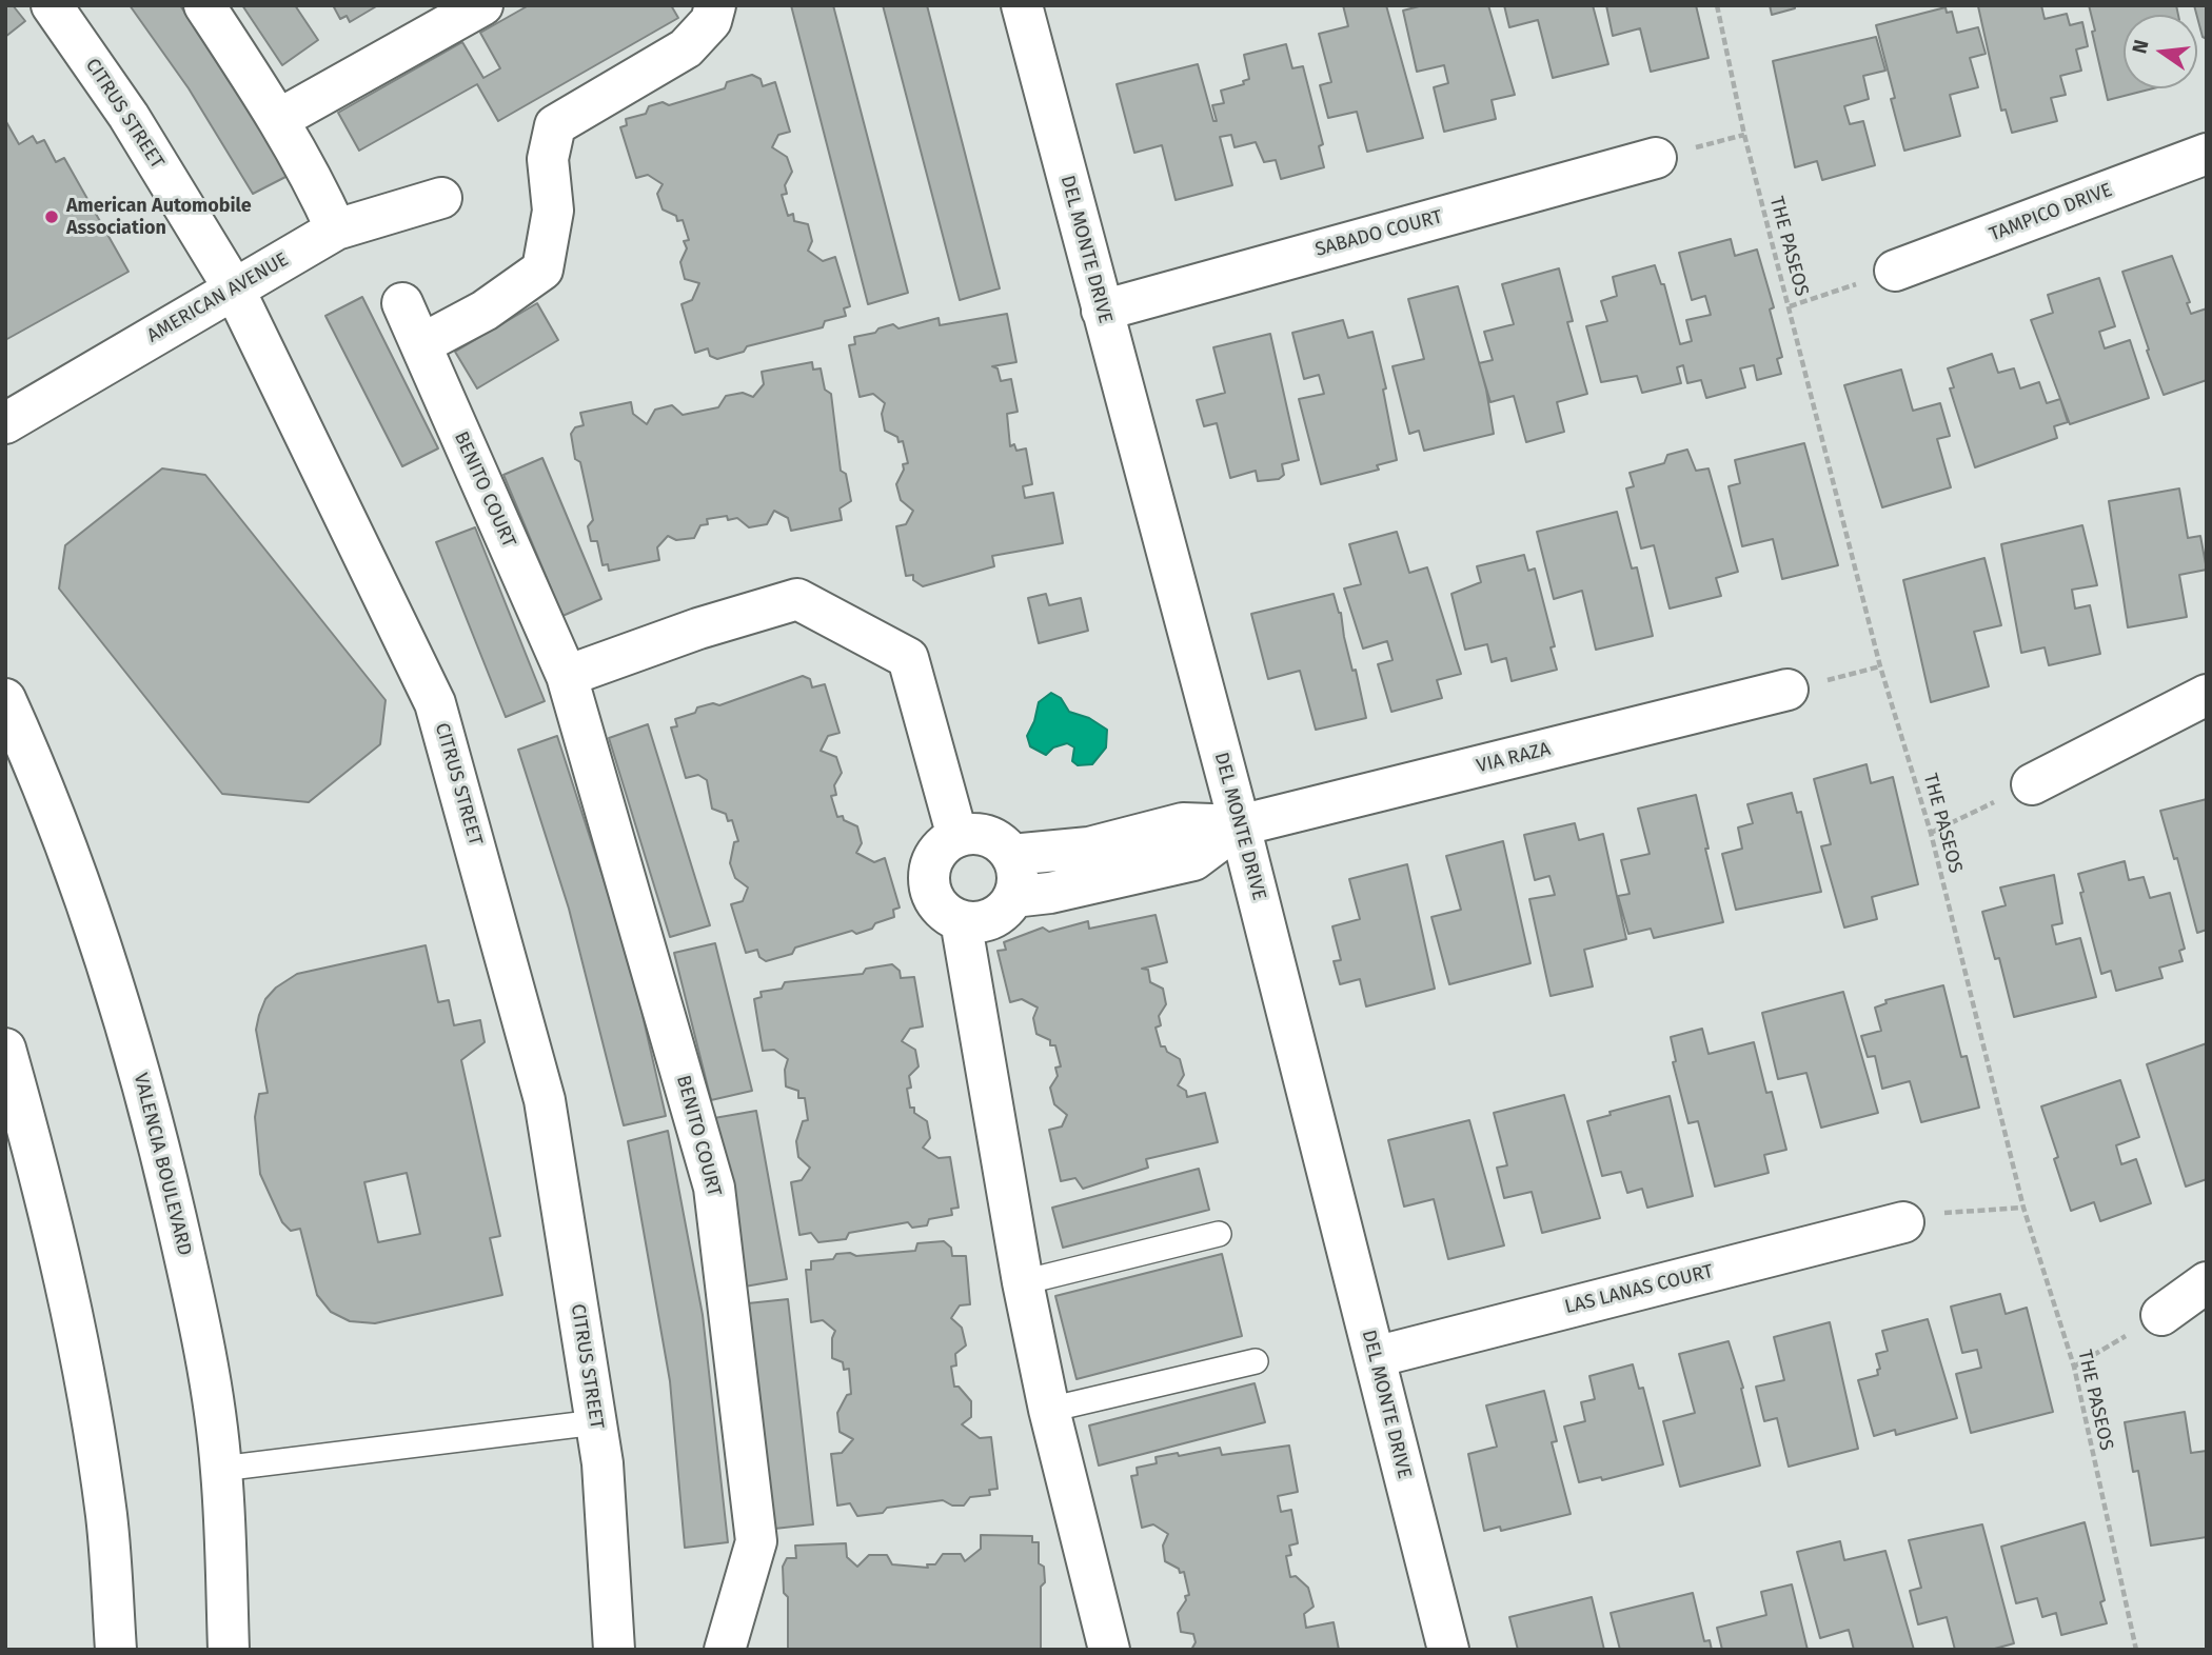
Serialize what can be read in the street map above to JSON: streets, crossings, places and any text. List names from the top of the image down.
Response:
{
  "streets": {
    "street": [
      "CITRUS STREET",
      "TAMPICO DRIVE",
      "SABADO COURT",
      "DEL MONTE DRIVE",
      "AMERICAN AVENUE",
      "BENITO COURT",
      "VIA RAZA",
      "VALENCIA BOULEVARD",
      "LAS LANAS COURT"
    ],
    "path": ["THE PASEOS"]
  },
  "crossings": [
    ["CITRUS STREET", "AMERICAN AVENUE"],
    ["SABADO COURT", "DEL MONTE DRIVE"],
    ["DEL MONTE DRIVE", "VIA RAZA"],
    ["DEL MONTE DRIVE", "LAS LANAS COURT"]
  ],
  "places": ["American Automobile Association"],
  "north": "left"
}
